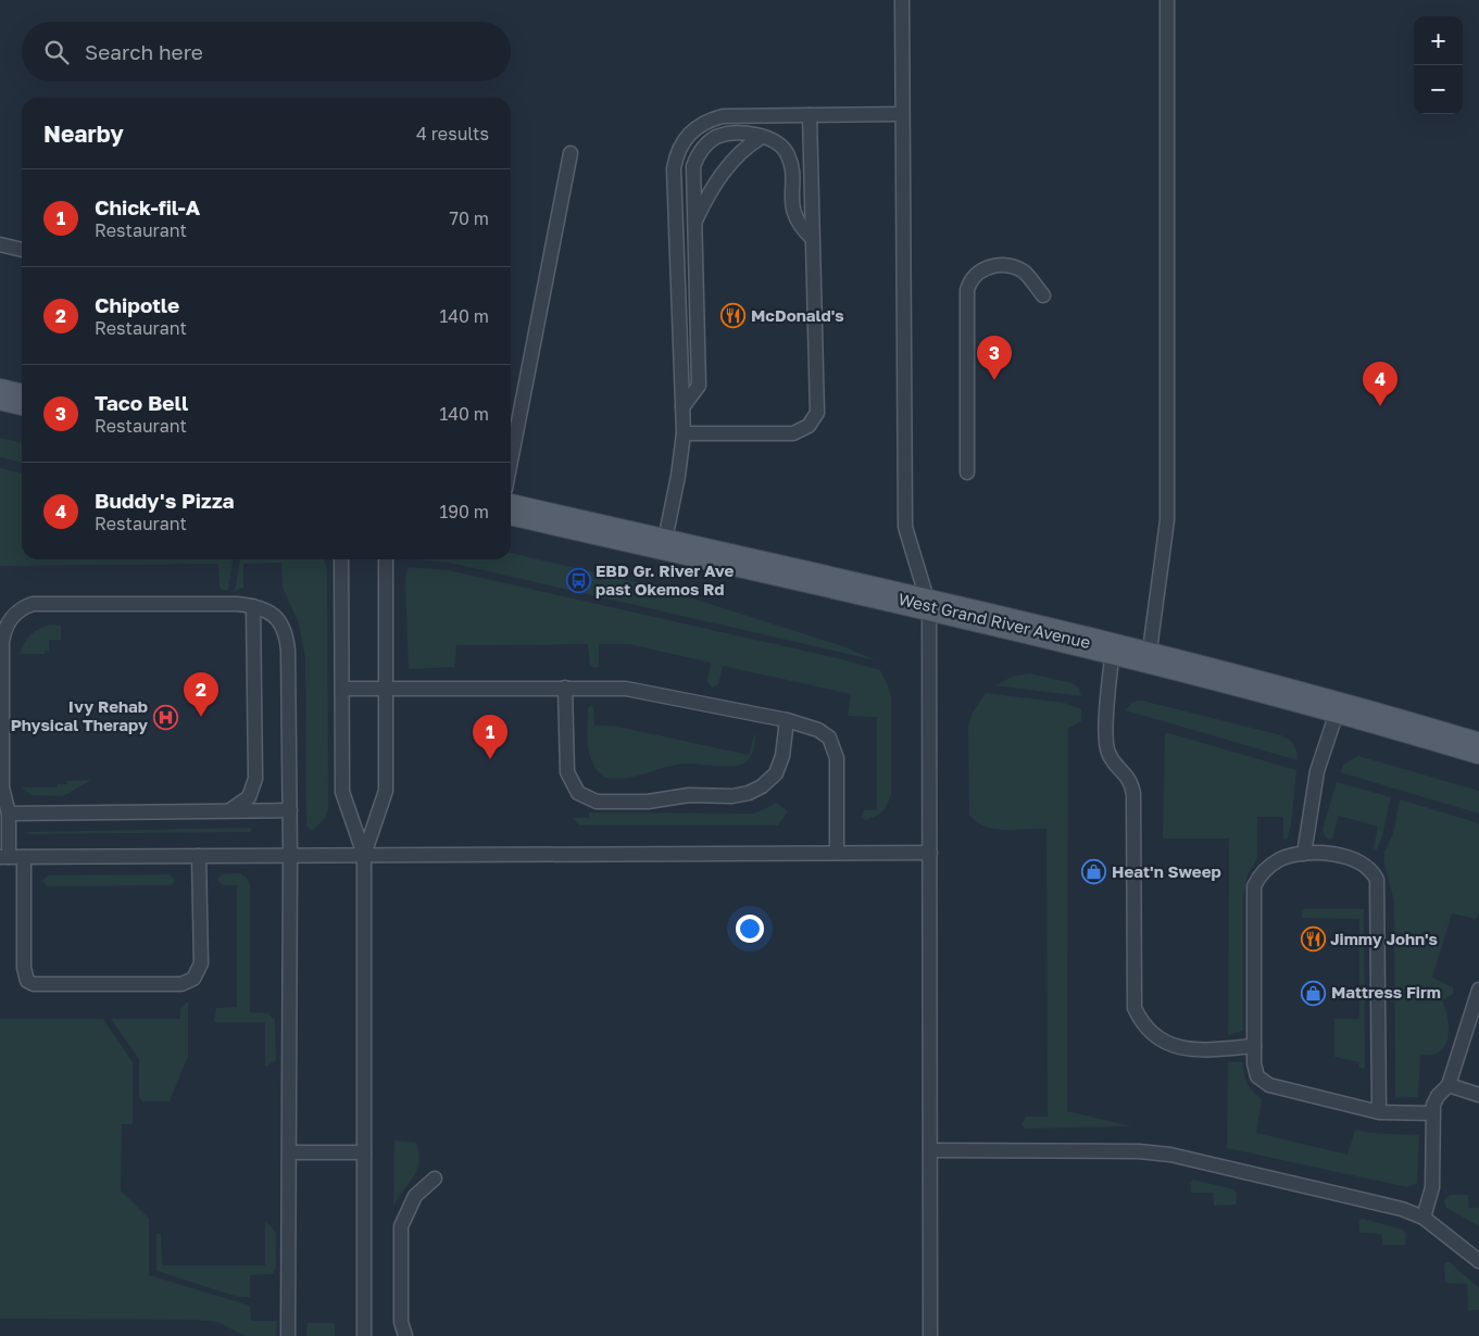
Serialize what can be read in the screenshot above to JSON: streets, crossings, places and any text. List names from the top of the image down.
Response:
{
  "streets": {
    "main road": ["West Grand River Avenue"]
  },
  "places": {
    "restaurant": ["McDonald's", "Jimmy John's"],
    "bus stop": ["EBD Gr. River Ave past Okemos Rd"],
    "hospital": ["Ivy Rehab Physical Therapy"],
    "shop": ["Heat'n Sweep", "Mattress Firm"]
  },
  "page": {
    "map_buttons": ["+", "−"],
    "search": "Search here",
    "heading": ["Nearby", "4 results"],
    "list": [
      {
        "mark": "1",
        "name": "Chick-fil-A",
        "note": "Restaurant",
        "value": "70 m"
      },
      {
        "mark": "2",
        "name": "Chipotle",
        "note": "Restaurant",
        "value": "140 m"
      },
      {
        "mark": "3",
        "name": "Taco Bell",
        "note": "Restaurant",
        "value": "140 m"
      },
      {
        "mark": "4",
        "name": "Buddy's Pizza",
        "note": "Restaurant",
        "value": "190 m"
      }
    ],
    "pins": [
      "3",
      "4",
      "2",
      "1"
    ]
  }
}
